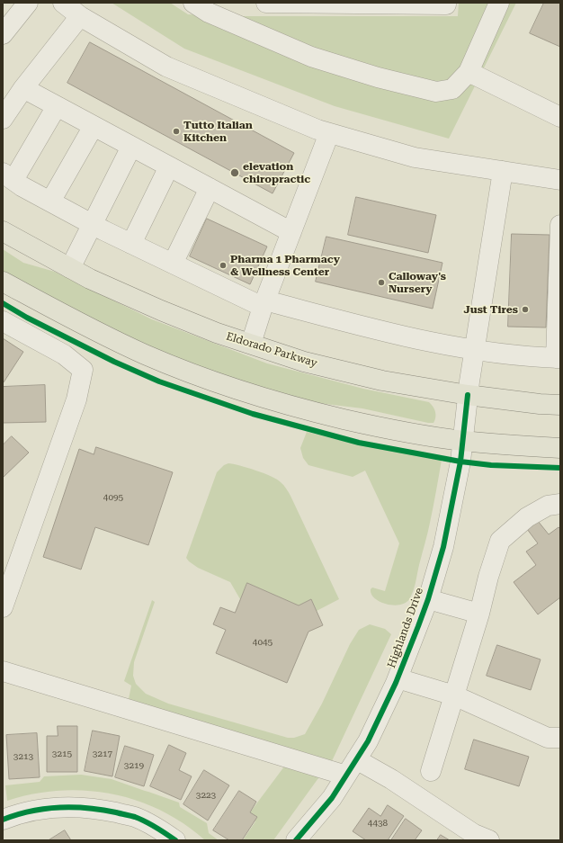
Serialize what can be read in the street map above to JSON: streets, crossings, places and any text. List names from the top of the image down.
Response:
{
  "streets": {
    "main road": ["Eldorado Parkway"],
    "street": ["Highlands Drive"]
  },
  "crossings": [
    ["Eldorado Parkway", "Highlands Drive"]
  ],
  "places": [
    "Tutto Italian Kitchen",
    "elevation chiropractic",
    "Pharma 1 Pharmacy & Wellness Center",
    "Calloway's Nursery",
    "Just Tires"
  ],
  "house_numbers": [
    "4095",
    "4045",
    "3215",
    "3217",
    "3213",
    "3219",
    "3223",
    "4438"
  ]
}
